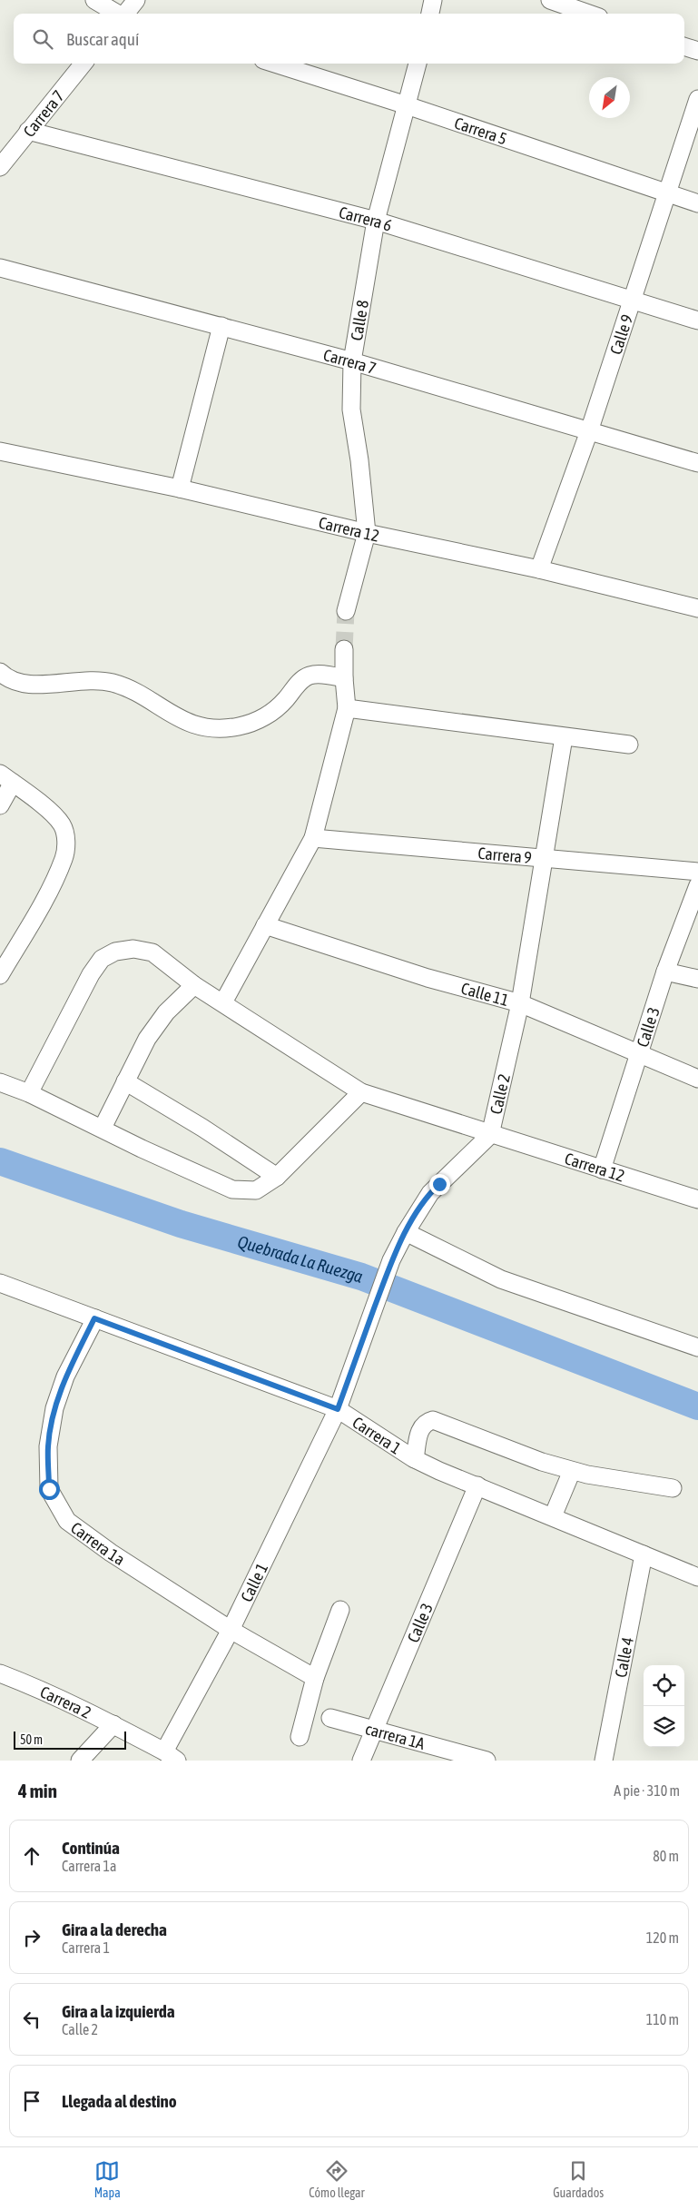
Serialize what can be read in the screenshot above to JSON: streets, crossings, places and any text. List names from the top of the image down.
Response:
{
  "streets": {
    "street": [
      "Carrera 7",
      "Carrera 5",
      "Carrera 6",
      "Calle 8",
      "Calle 9",
      "Carrera 12",
      "Carrera 9",
      "Calle 11",
      "Calle 3",
      "Calle 2",
      "Carrera 1",
      "Carrera 1a",
      "Calle 1",
      "Calle 4",
      "Carrera 2",
      "carrera 1A"
    ]
  },
  "crossings": [
    ["Carrera 7", "Carrera 6"],
    ["Carrera 7", "Calle 8"],
    ["Carrera 7", "Calle 9"],
    ["Carrera 5", "Calle 8"],
    ["Carrera 5", "Calle 9"],
    ["Carrera 6", "Calle 8"],
    ["Carrera 6", "Calle 9"],
    ["Calle 8", "Carrera 12"],
    ["Calle 9", "Carrera 12"],
    ["Carrera 12", "Calle 3"],
    ["Carrera 12", "Calle 2"],
    ["Carrera 9", "Calle 2"],
    ["Calle 11", "Calle 3"],
    ["Calle 11", "Calle 2"],
    ["Calle 3", "Carrera 1"],
    ["Calle 3", "carrera 1A"],
    ["Calle 2", "Carrera 1"],
    ["Calle 2", "Calle 1"],
    ["Carrera 1", "Carrera 1a"],
    ["Carrera 1", "Calle 1"],
    ["Carrera 1", "Calle 4"],
    ["Carrera 1a", "Calle 1"],
    ["Calle 1", "Carrera 2"]
  ],
  "water": ["Quebrada La Ruezga"],
  "scale_bar": "50 m",
  "north": "bottom left",
  "page": {
    "search": "Buscar aquí",
    "scale": "50 m",
    "heading": ["4 min", "A pie · 310 m"],
    "list": [
      ["Continúa", "Carrera 1a", "80 m"],
      ["Gira a la derecha", "Carrera 1", "120 m"],
      ["Gira a la izquierda", "Calle 2", "110 m"],
      "Llegada al destino"
    ],
    "nav": ["Mapa", "Cómo llegar", "Guardados"]
  }
}
